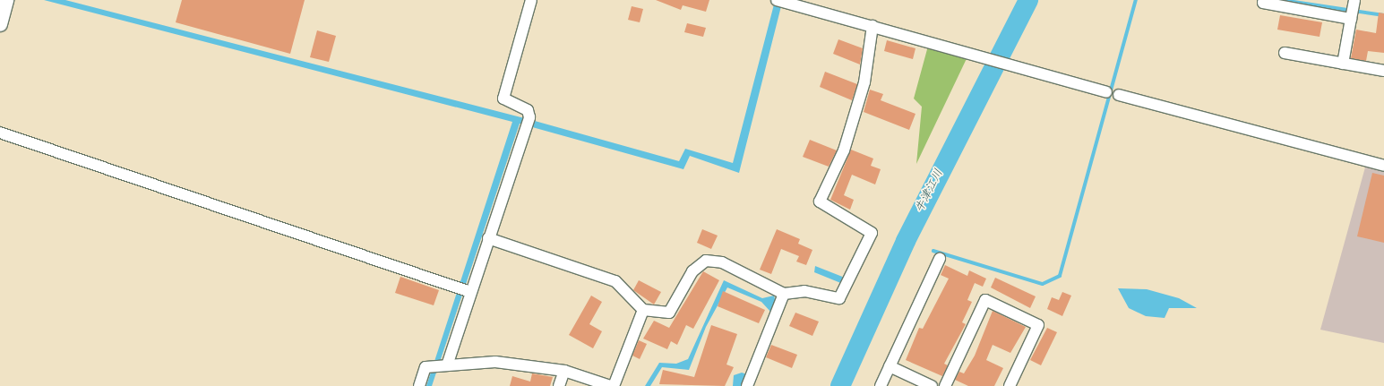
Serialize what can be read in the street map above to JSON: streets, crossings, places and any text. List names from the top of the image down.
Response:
{
  "water": ["牛津江川"]
}
